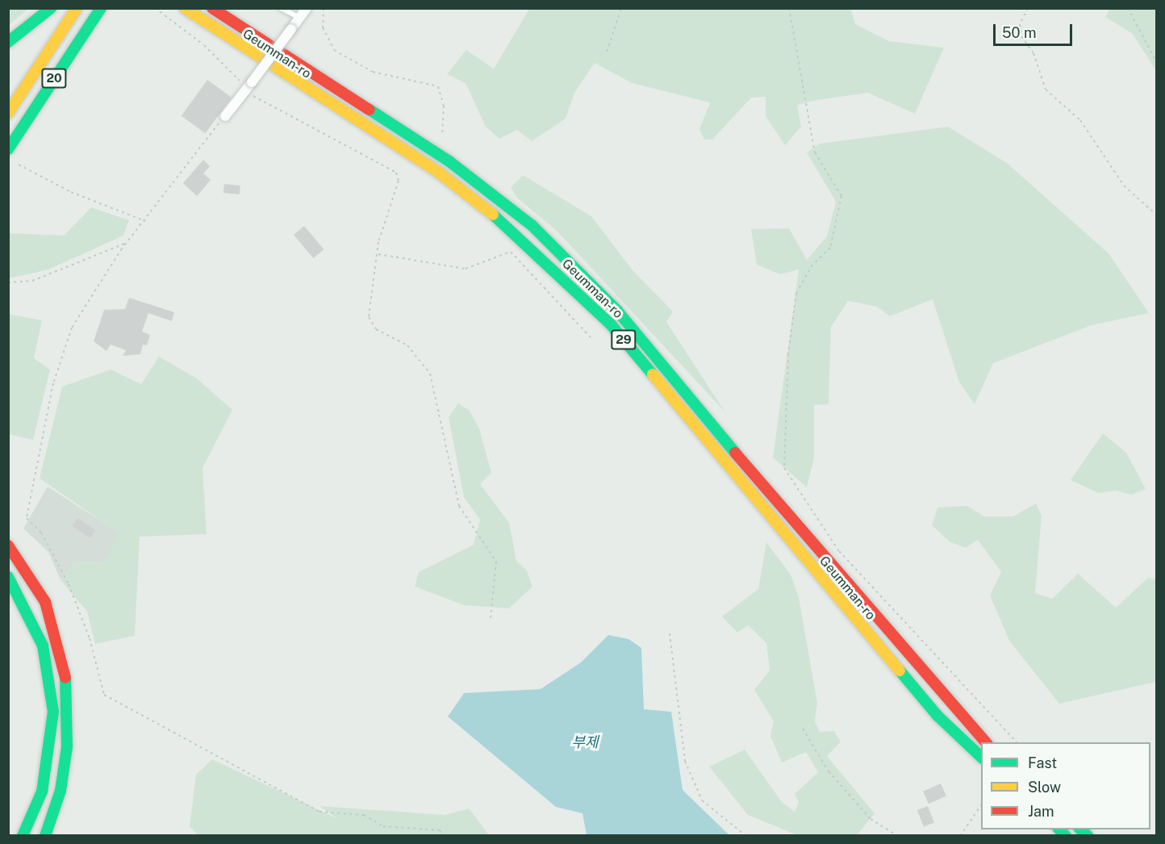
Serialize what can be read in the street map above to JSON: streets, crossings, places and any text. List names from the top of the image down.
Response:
{
  "streets": {
    "highway": ["Geumman-ro", "20", "29"]
  },
  "water": ["부제"],
  "legend": ["Fast", "Slow", "Jam"],
  "scale_bar": "50 m"
}
